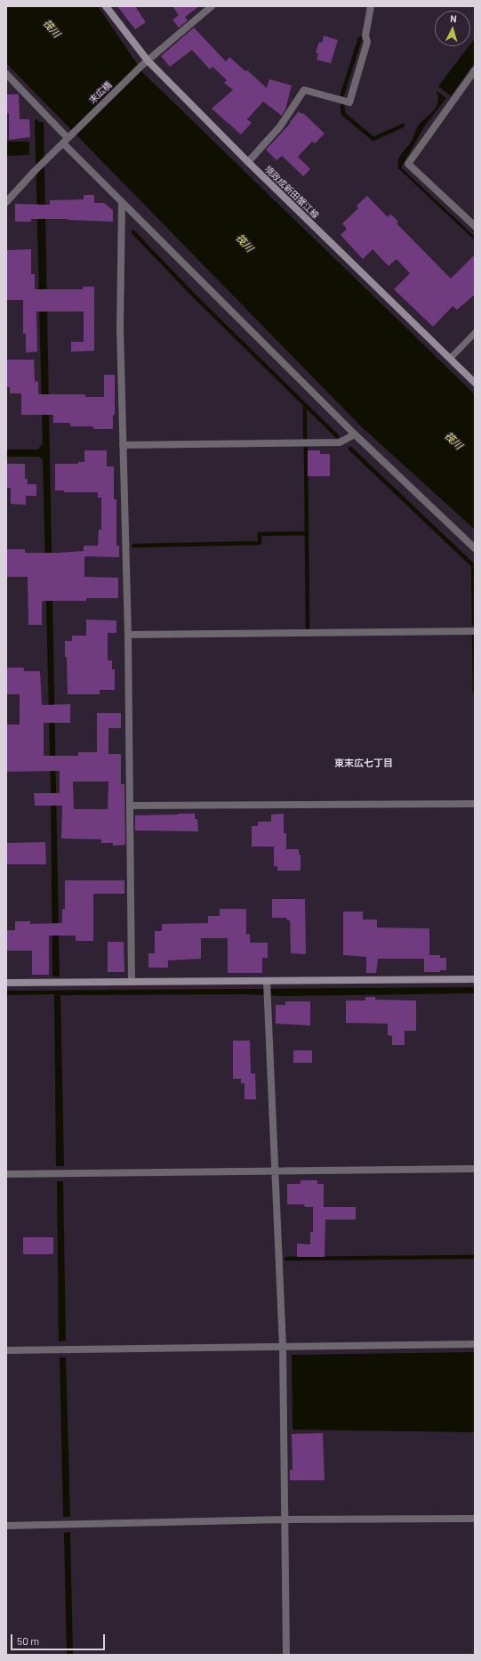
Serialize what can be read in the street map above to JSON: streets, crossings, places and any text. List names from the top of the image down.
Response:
{
  "streets": {
    "main road": ["境政成新田蟹江線"],
    "street": ["末広橋"]
  },
  "crossings": [
    ["末広橋", "境政成新田蟹江線"]
  ],
  "districts": ["東末広七丁目"],
  "water": ["筏川"],
  "scale_bar": "50 m",
  "north": "top"
}
